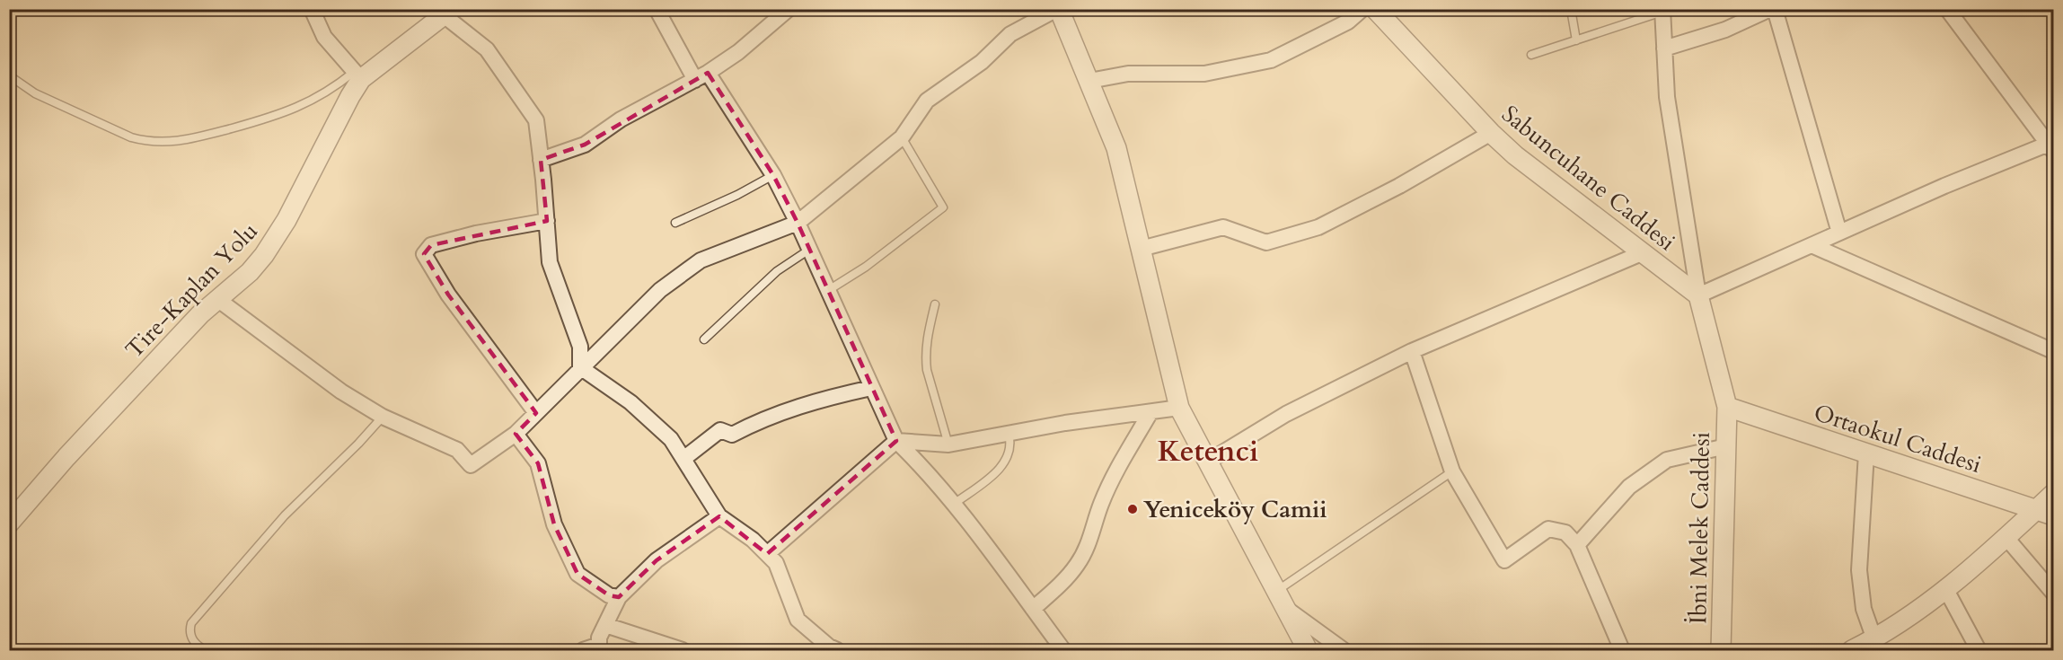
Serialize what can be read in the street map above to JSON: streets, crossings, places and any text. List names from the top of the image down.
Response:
{
  "streets": {
    "street": [
      "Sabuncuhane Caddesi",
      "Tire-Kaplan Yolu",
      "Ortaokul Caddesi",
      "İbni Melek Caddesi"
    ]
  },
  "crossings": [
    ["Ortaokul Caddesi", "İbni Melek Caddesi"]
  ],
  "districts": ["Ketenci"],
  "places": ["Yeniceköy Camii"]
}
